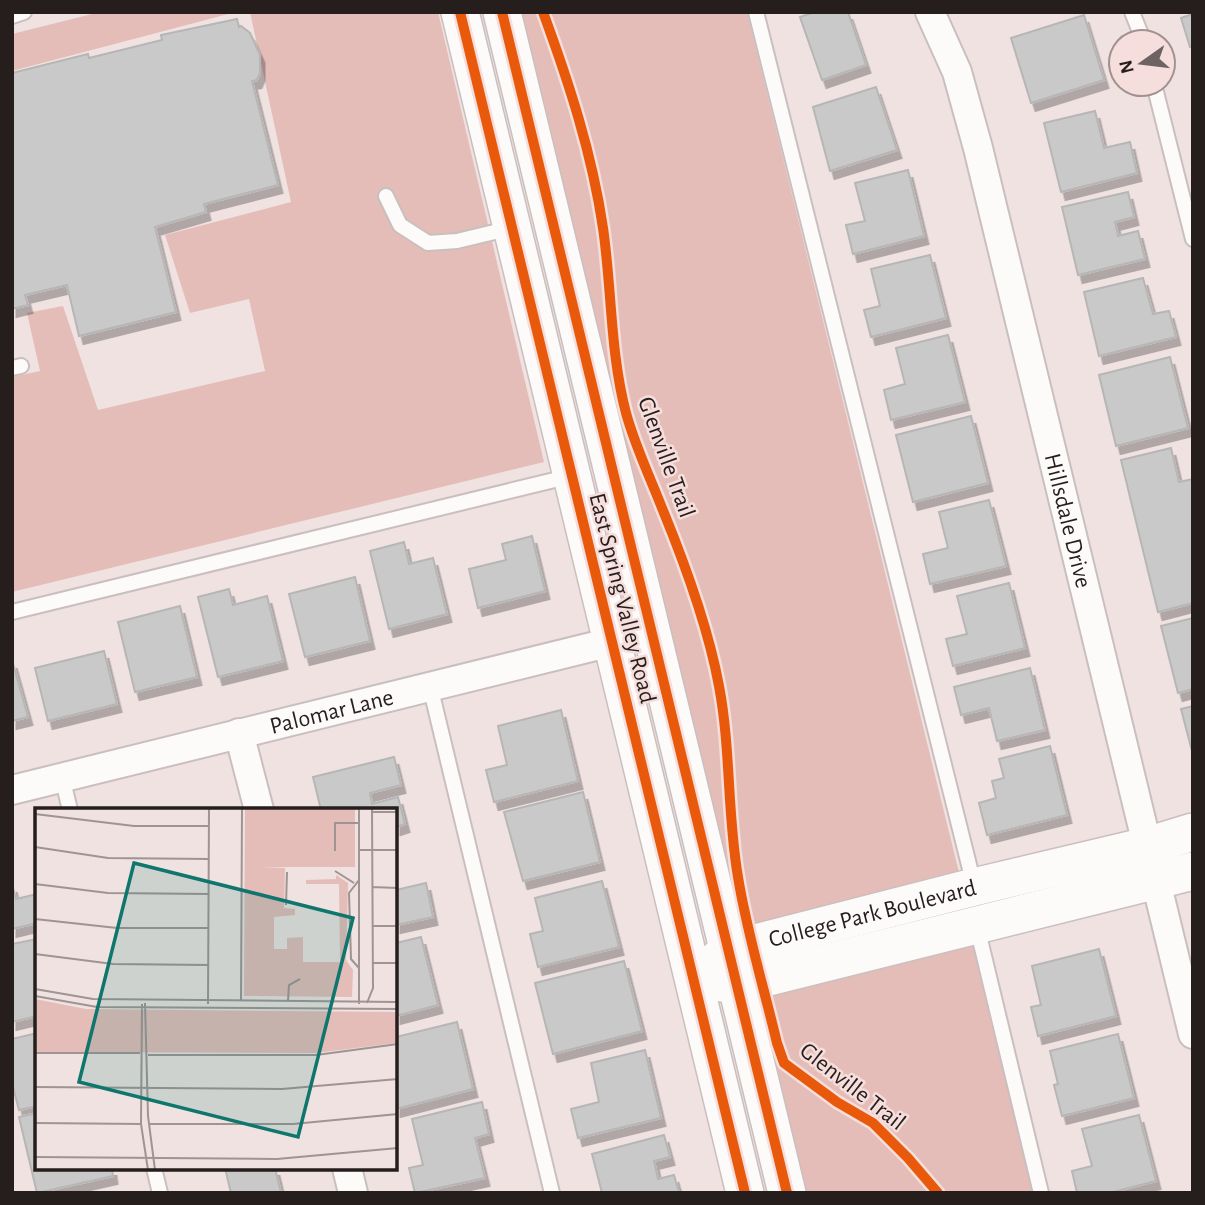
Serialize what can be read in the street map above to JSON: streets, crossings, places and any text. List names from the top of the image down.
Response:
{
  "streets": {
    "street": [
      "Hillsdale Drive",
      "East Spring Valley Road",
      "Palomar Lane",
      "College Park Boulevard"
    ],
    "cycle path": ["Glenville Trail"]
  },
  "crossings": [
    ["Hillsdale Drive", "College Park Boulevard"],
    ["East Spring Valley Road", "Palomar Lane"],
    ["East Spring Valley Road", "College Park Boulevard"]
  ],
  "north": "left"
}
